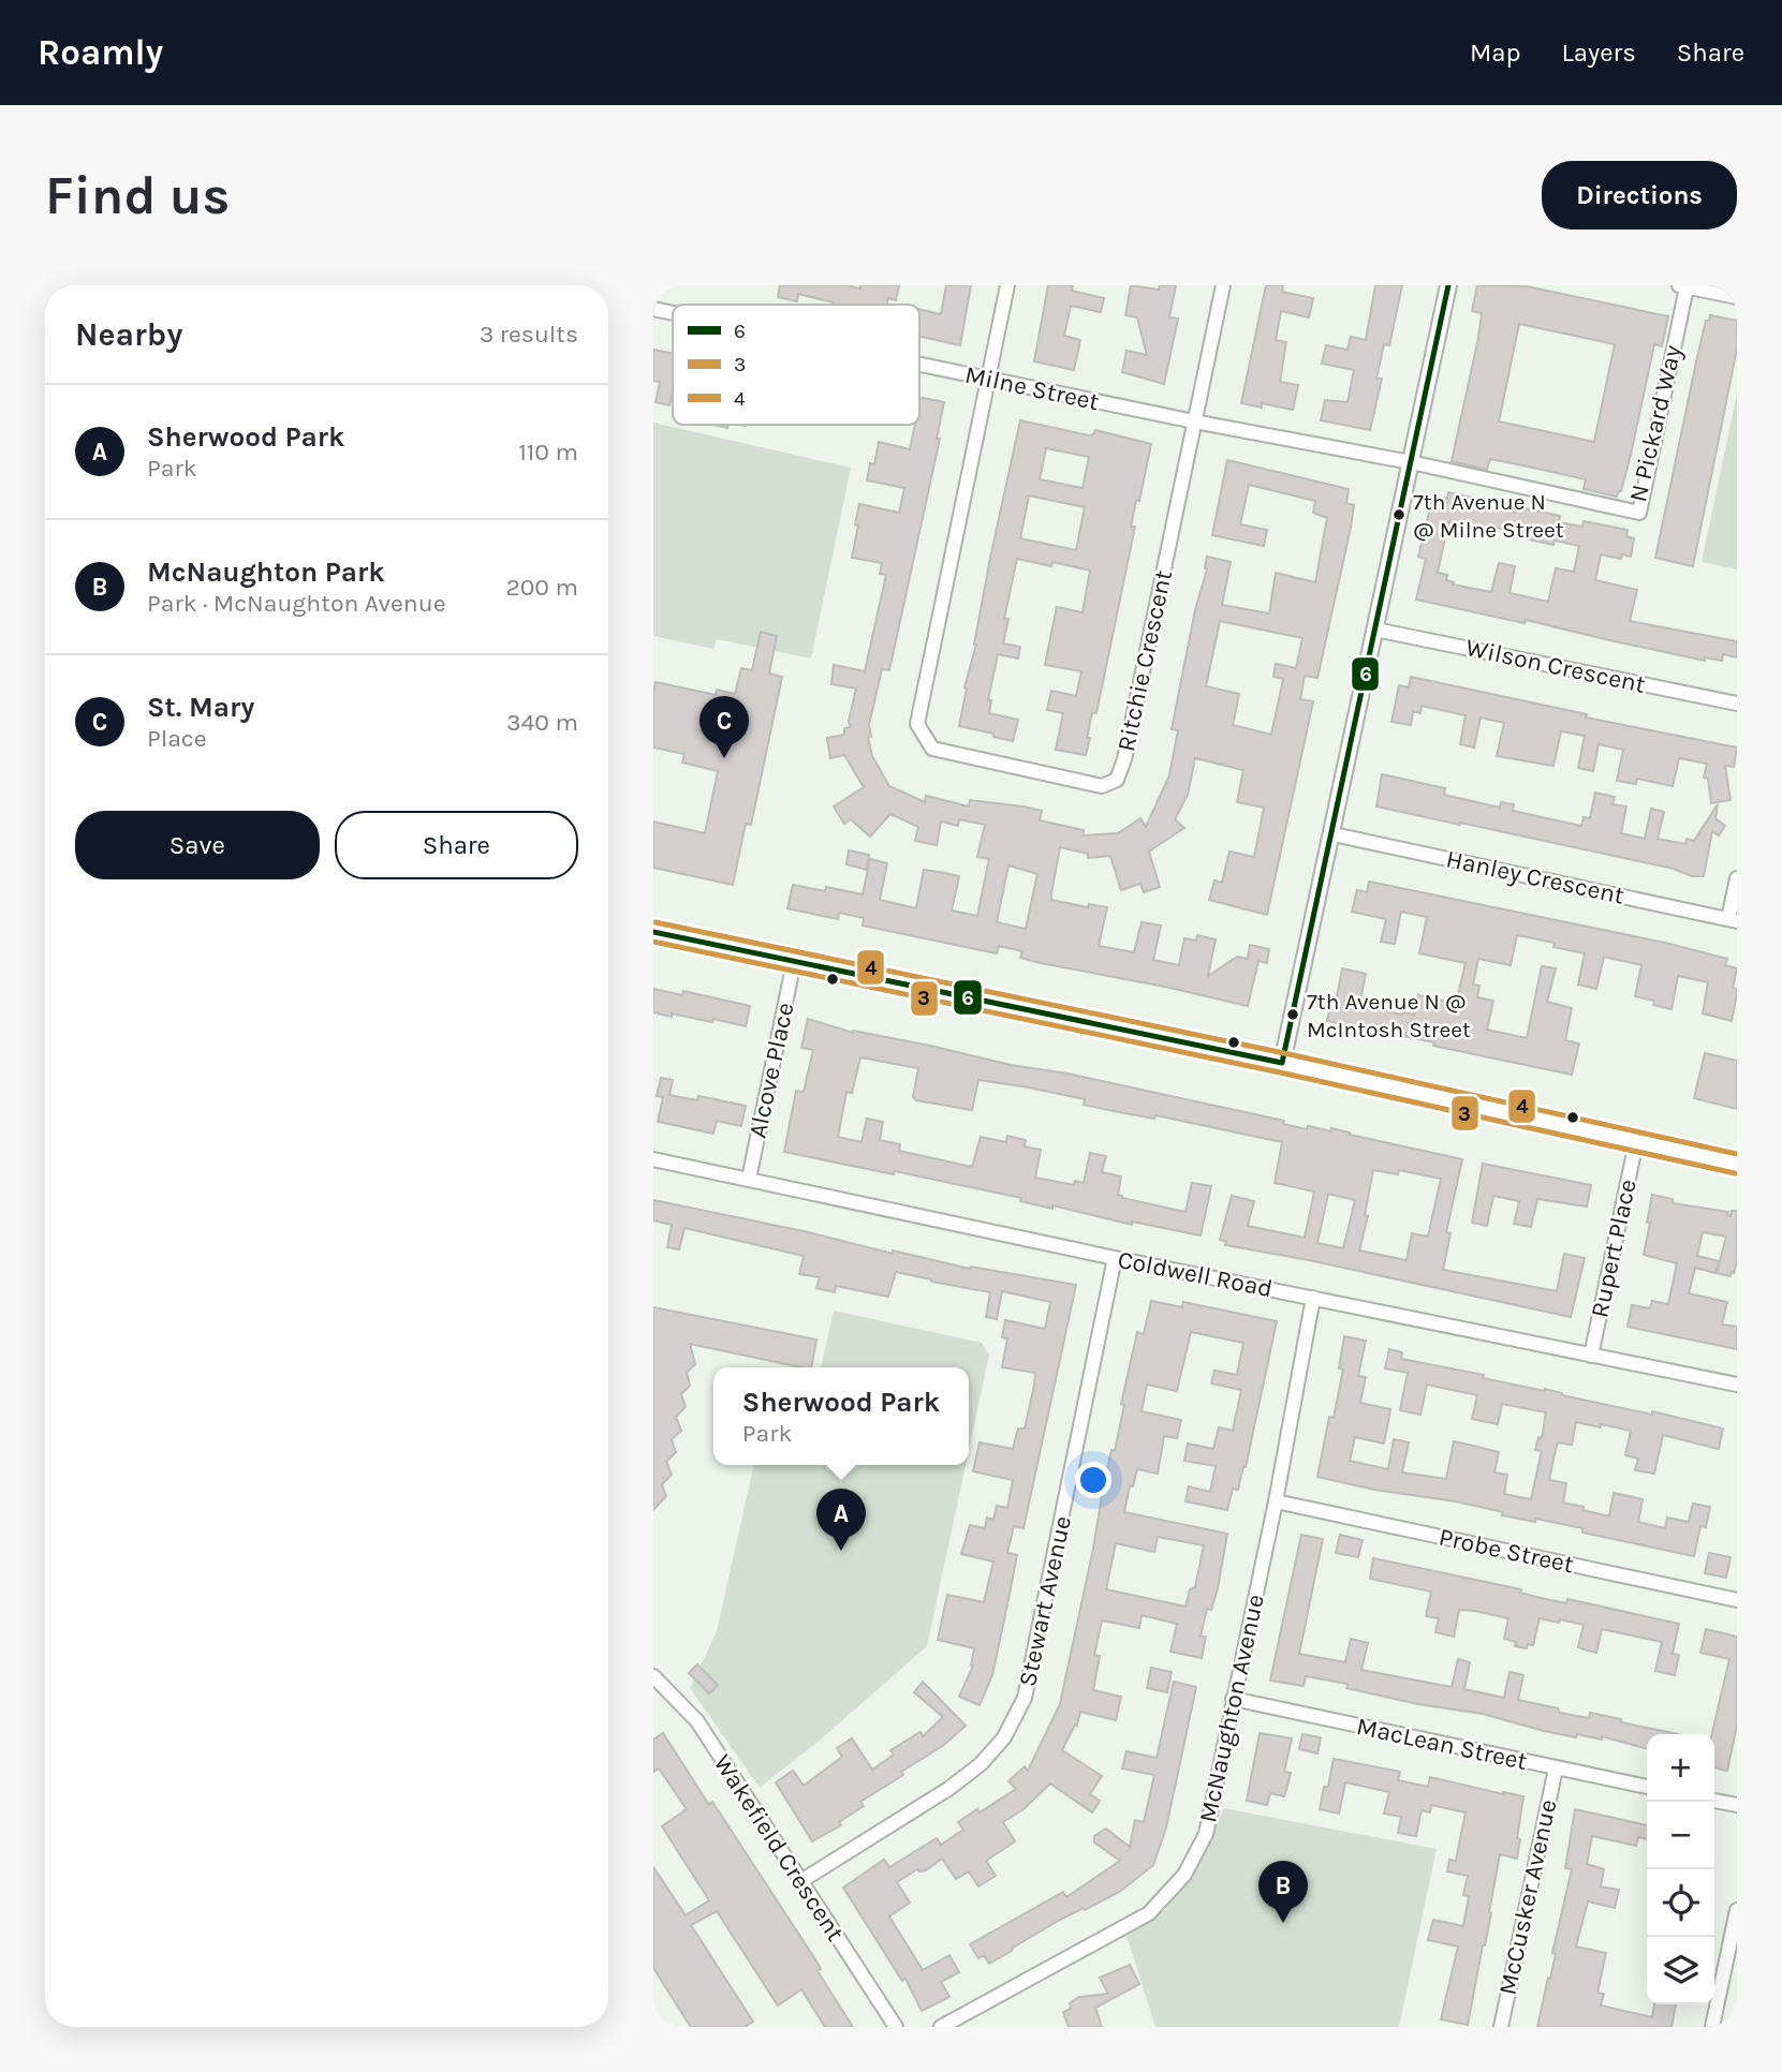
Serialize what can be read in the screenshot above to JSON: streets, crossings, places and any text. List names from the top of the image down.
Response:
{
  "streets": {
    "street": [
      "Milne Street",
      "N Pickard Way",
      "Ritchie Crescent",
      "Wilson Crescent",
      "Hanley Crescent",
      "Alcove Place",
      "Rupert Place",
      "Coldwell Road",
      "Probe Street",
      "Stewart Avenue",
      "McNaughton Avenue",
      "MacLean Street",
      "Wakefield Crescent",
      "McCusker Avenue"
    ]
  },
  "crossings": [
    ["Milne Street", "N Pickard Way"],
    ["Milne Street", "Ritchie Crescent"],
    ["Alcove Place", "Coldwell Road"],
    ["Rupert Place", "Coldwell Road"],
    ["Coldwell Road", "Stewart Avenue"],
    ["Coldwell Road", "McNaughton Avenue"],
    ["Probe Street", "McNaughton Avenue"],
    ["Stewart Avenue", "Wakefield Crescent"],
    ["McNaughton Avenue", "MacLean Street"],
    ["MacLean Street", "McCusker Avenue"]
  ],
  "places": ["7th Avenue N @ Milne Street", "7th Avenue N @ McIntosh Street"],
  "lines": ["transit line 6", "transit line 4", "transit line 3"],
  "legend": ["6", "3", "4"],
  "page": {
    "header": "Roamly",
    "nav": ["Map", "Layers", "Share"],
    "buttons": [
      "Directions",
      ["Save", "Share"]
    ],
    "title": "Find us",
    "heading": ["Nearby", "3 results"],
    "list": [
      {
        "mark": "A",
        "name": "Sherwood Park",
        "note": "Park",
        "value": "110 m"
      },
      {
        "mark": "B",
        "name": "McNaughton Park",
        "note": "Park · McNaughton Avenue",
        "value": "200 m"
      },
      {
        "mark": "C",
        "name": "St. Mary",
        "note": "Place",
        "value": "340 m"
      }
    ],
    "pins": ["C", "A", "B"],
    "popup": ["Sherwood Park", "Park"],
    "map_buttons": ["+", "−"]
  }
}
